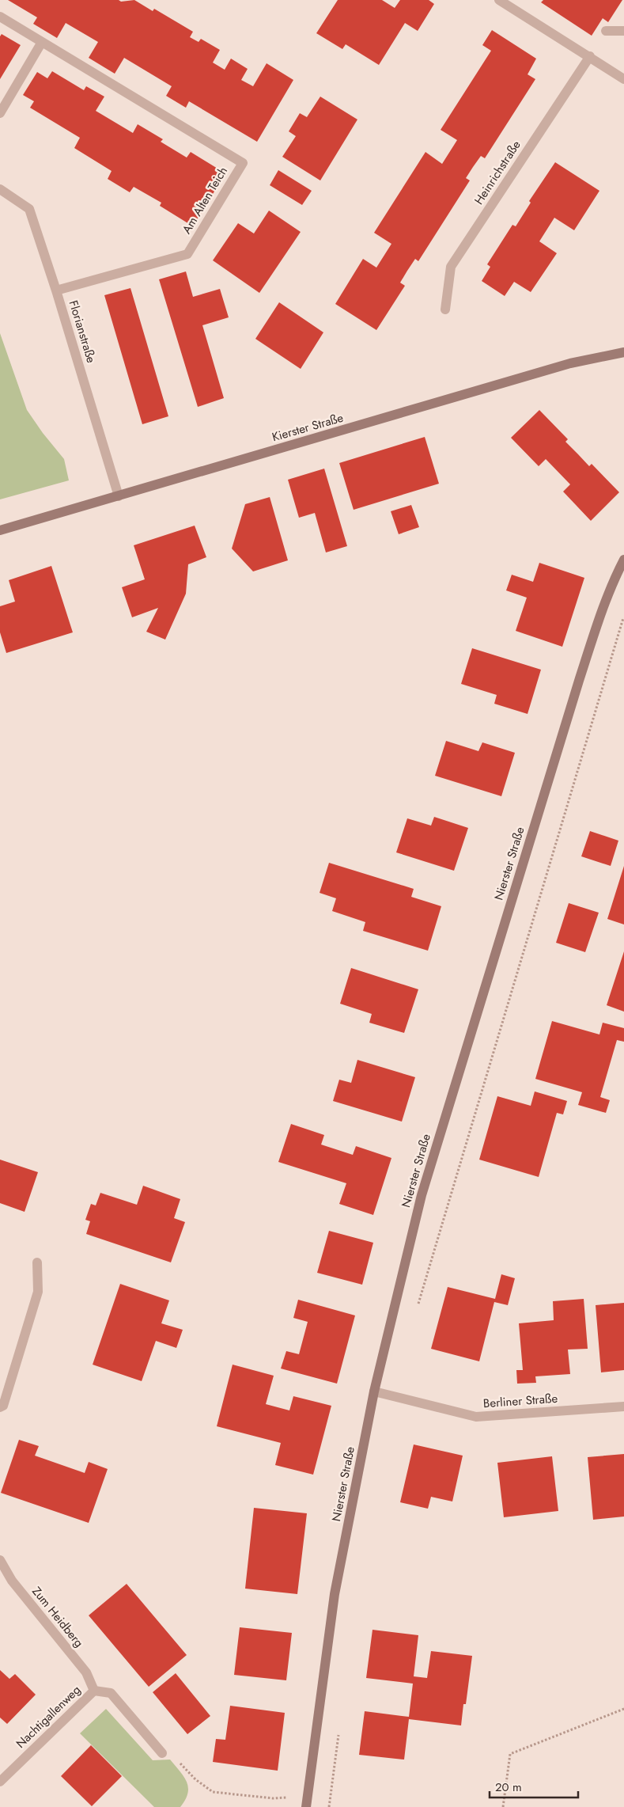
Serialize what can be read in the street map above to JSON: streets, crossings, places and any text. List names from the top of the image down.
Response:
{
  "streets": {
    "street": [
      "Heinrichstraße",
      "Am Alten Teich",
      "Florianstraße",
      "Kierster Straße",
      "Nierster Straße",
      "Berliner Straße",
      "Zum Heidberg",
      "Nachtigallenweg"
    ]
  },
  "crossings": [
    ["Am Alten Teich", "Florianstraße"],
    ["Florianstraße", "Kierster Straße"],
    ["Nierster Straße", "Berliner Straße"],
    ["Zum Heidberg", "Nachtigallenweg"]
  ],
  "scale_bar": "20 m"
}
